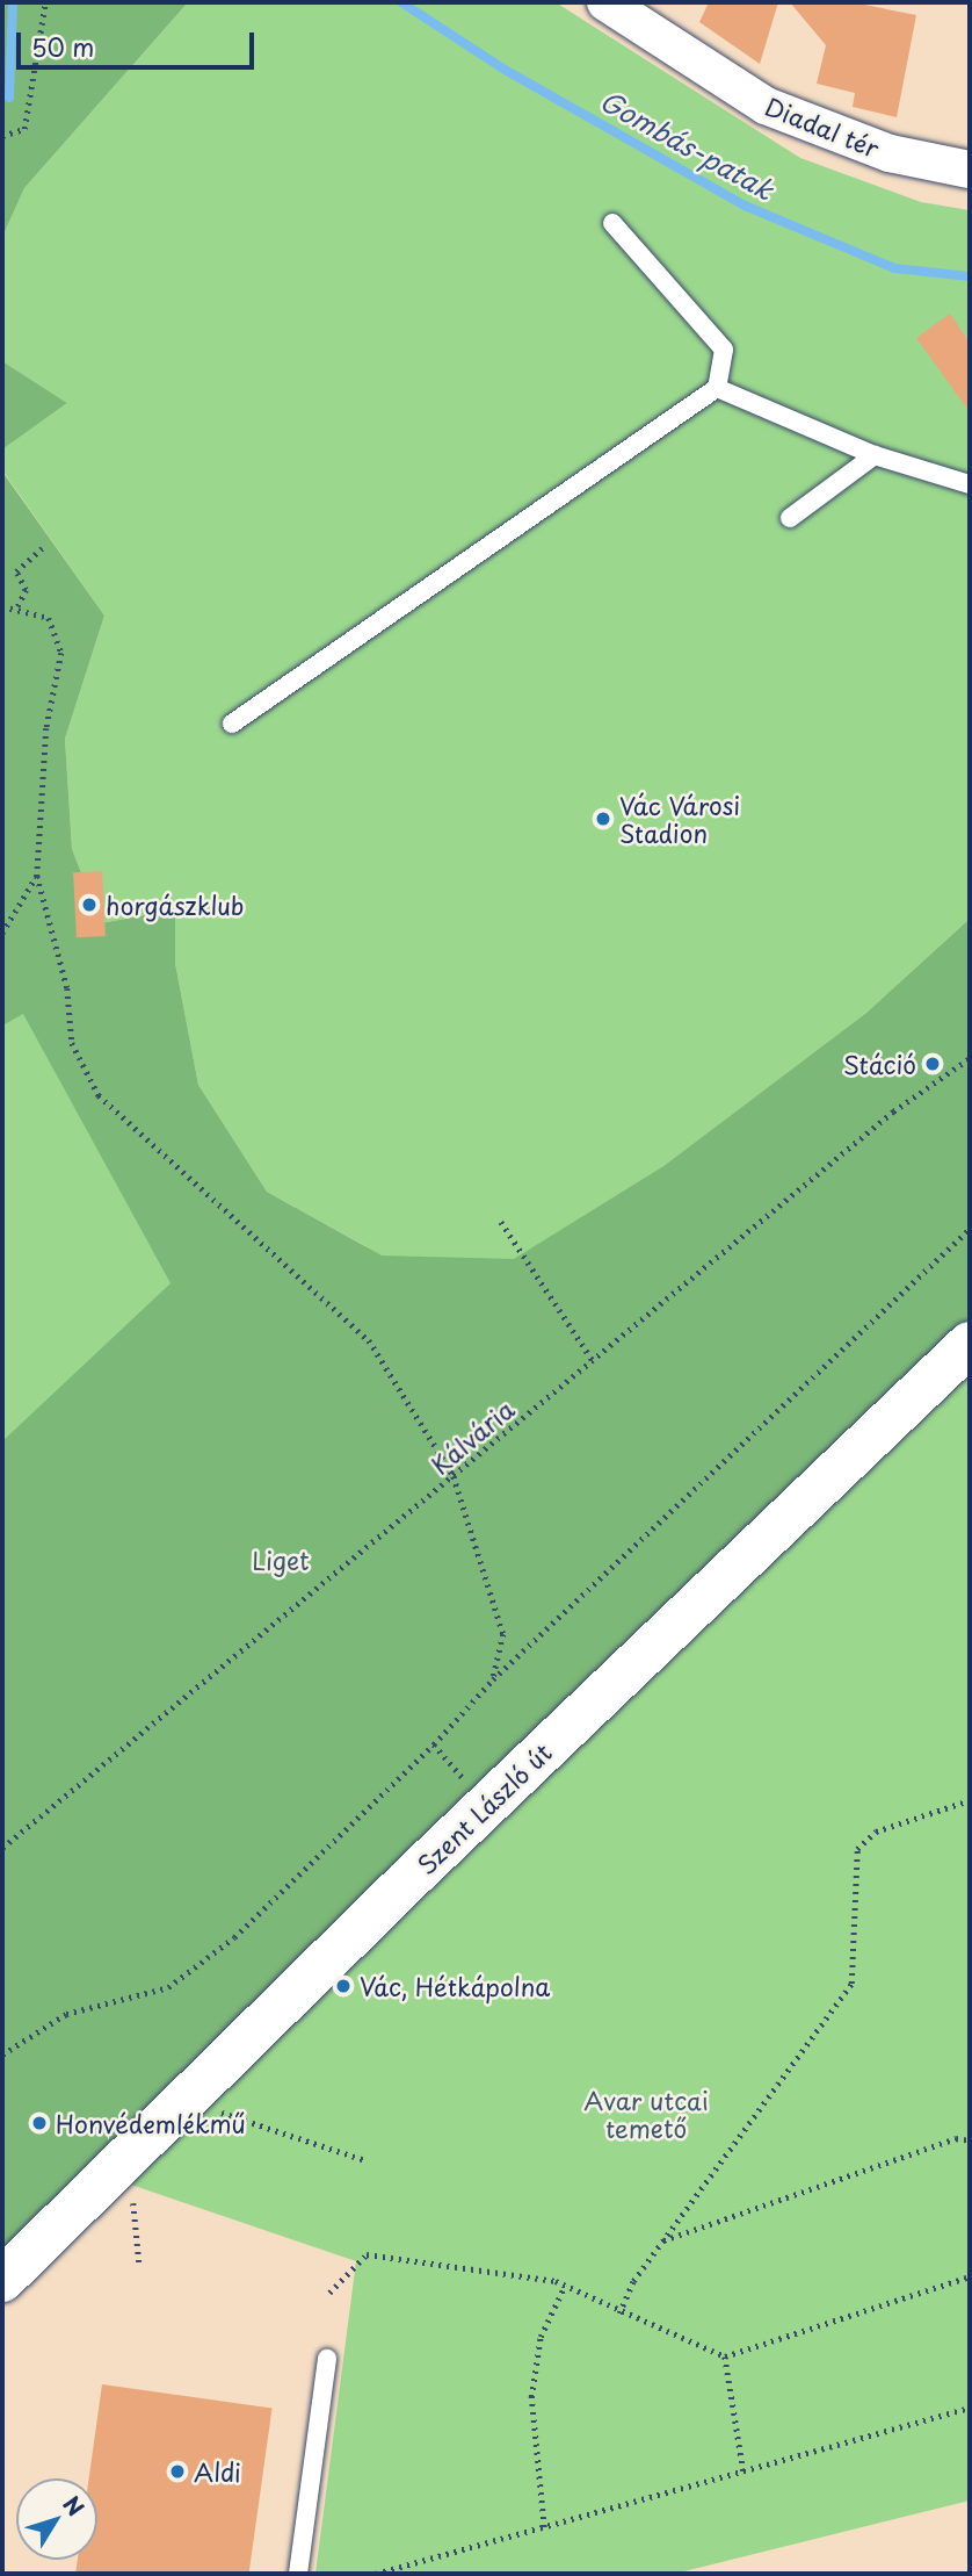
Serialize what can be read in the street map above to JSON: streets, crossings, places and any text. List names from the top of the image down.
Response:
{
  "streets": {
    "main road": ["Szent László út"],
    "street": ["Diadal tér"],
    "path": ["Kálvária"]
  },
  "water": ["Gombás-patak"],
  "parks": ["Liget", "Avar utcai temető"],
  "places": [
    "Vác Városi Stadion",
    "horgászklub",
    "Stáció",
    "Vác, Hétkápolna",
    "Honvédemlékmű",
    "Aldi"
  ],
  "scale_bar": "50 m",
  "north": "top right"
}
